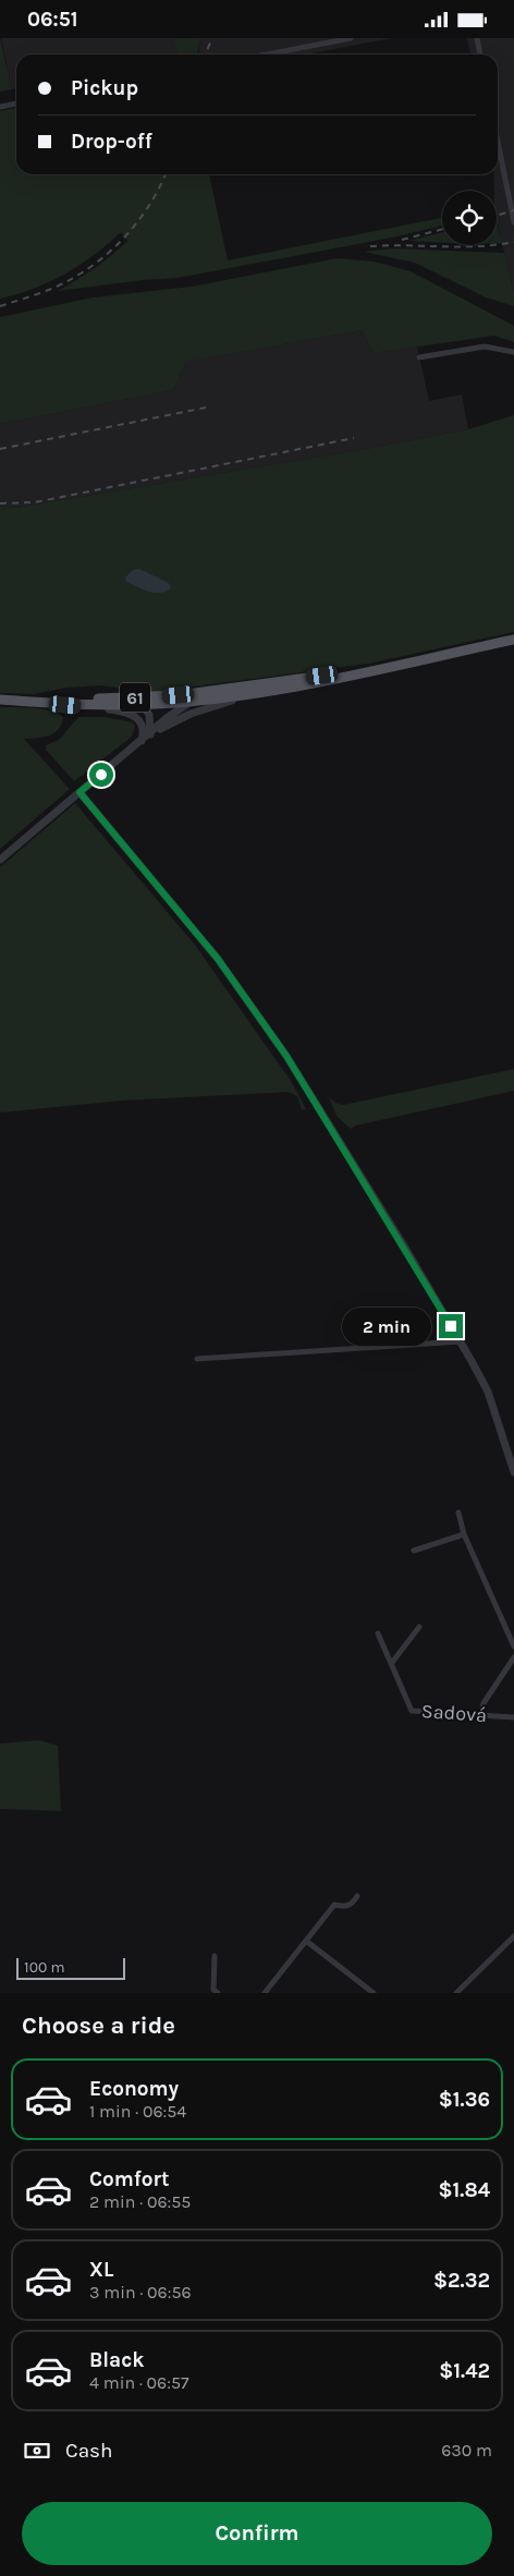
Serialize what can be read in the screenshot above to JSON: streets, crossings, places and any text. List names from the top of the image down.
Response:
{
  "streets": {
    "main road": ["61"],
    "street": ["Sadová"]
  },
  "scale_bar": "100 m",
  "page": {
    "status": "06:51",
    "banner": ["Pickup", "Drop-off"],
    "bubble": "2 min",
    "scale": "100 m",
    "heading": "Choose a ride",
    "list": [
      {
        "name": "Economy",
        "note": "1 min · 06:54",
        "value": "$1.36"
      },
      {
        "name": "Comfort",
        "note": "2 min · 06:55",
        "value": "$1.84"
      },
      {
        "name": "XL",
        "note": "3 min · 06:56",
        "value": "$2.32"
      },
      {
        "name": "Black",
        "note": "4 min · 06:57",
        "value": "$1.42"
      }
    ],
    "pay": ["Cash", "630 m"],
    "buttons": "Confirm"
  }
}
